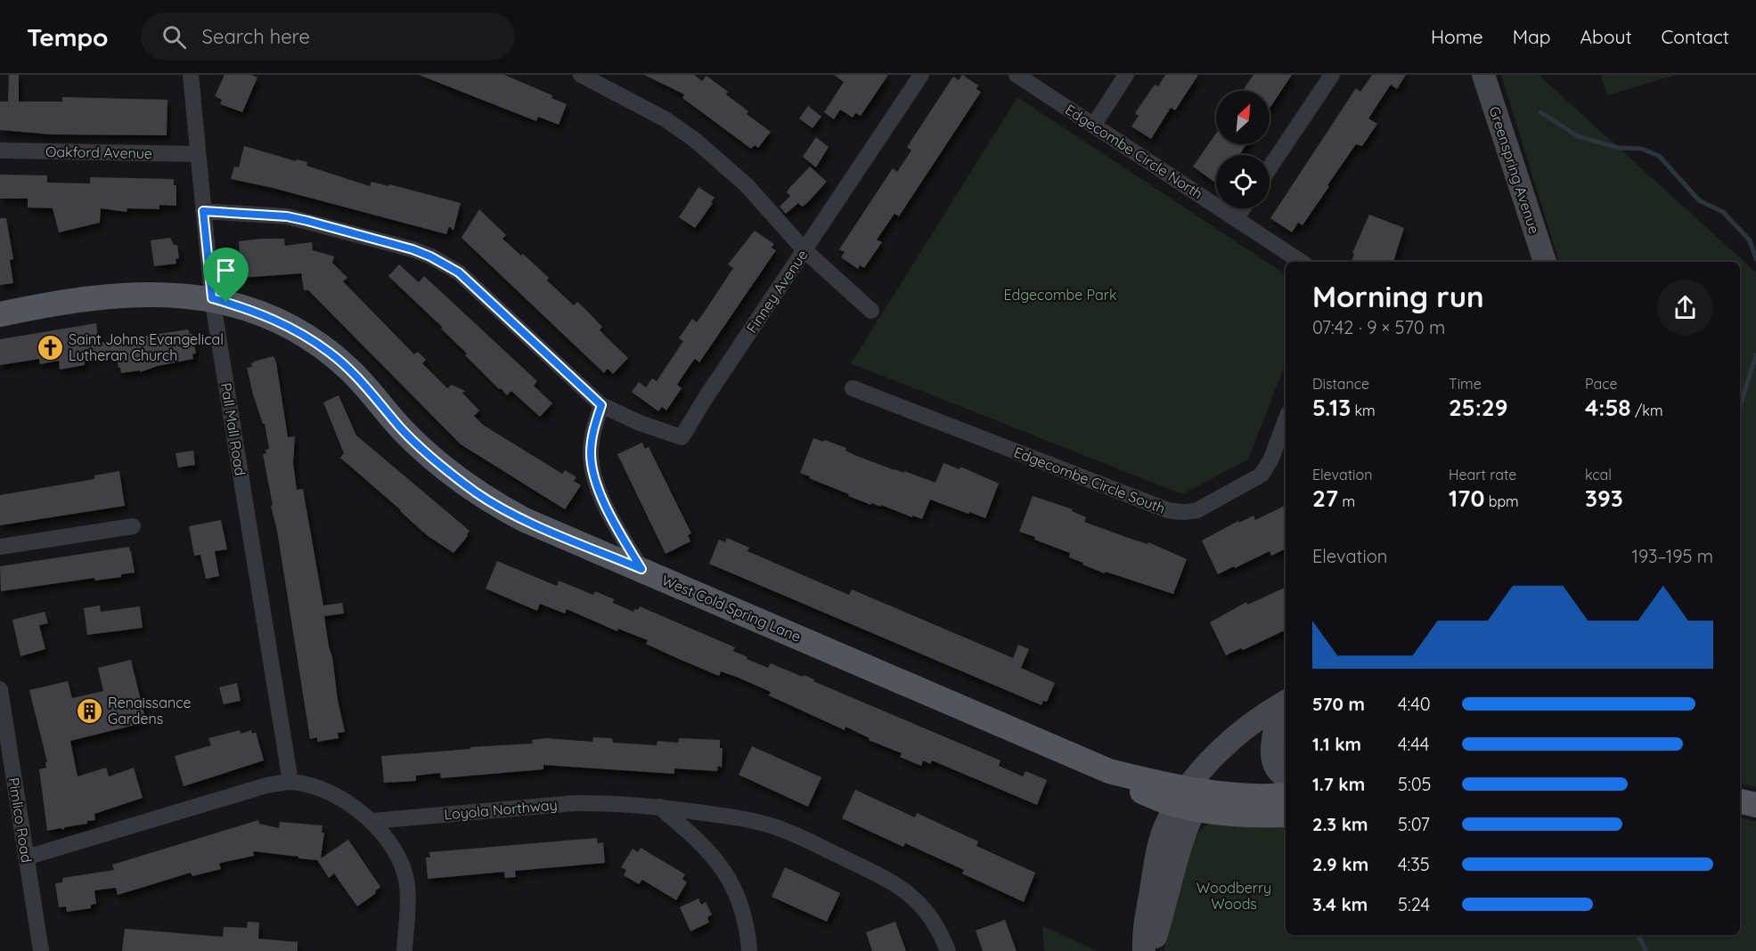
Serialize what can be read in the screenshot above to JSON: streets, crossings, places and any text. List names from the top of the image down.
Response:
{
  "streets": {
    "main road": ["Greenspring Avenue", "West Cold Spring Lane"],
    "street": [
      "Edgecombe Circle North",
      "Oakford Avenue",
      "Finney Avenue",
      "Pall Mall Road",
      "Edgecombe Circle South",
      "Loyola Northway",
      "Pimlico Road"
    ]
  },
  "crossings": [
    ["Oakford Avenue", "Pall Mall Road"],
    ["Pall Mall Road", "West Cold Spring Lane"]
  ],
  "parks": ["Edgecombe Park", "Woodberry Woods"],
  "places": {
    "church": ["Saint Johns Evangelical Lutheran Church"],
    "building": ["Renaissance Gardens"]
  },
  "north": "top right",
  "page": {
    "header": "Tempo",
    "search": "Search here",
    "nav": [
      "Home",
      "Map",
      "About",
      "Contact"
    ],
    "heading": ["Morning run", "07:42 · 9 × 570 m"],
    "stats": [
      ["Distance", "5.13 km"],
      ["Time", "25:29"],
      ["Pace", "4:58 /km"],
      ["Elevation", "27 m"],
      ["Heart rate", "170 bpm"],
      ["kcal", "393"]
    ],
    "chart": ["Elevation", "193–195 m"],
    "list": [
      {
        "name": "570 m",
        "note": "4:40"
      },
      {
        "name": "1.1 km",
        "note": "4:44"
      },
      {
        "name": "1.7 km",
        "note": "5:05"
      },
      {
        "name": "2.3 km",
        "note": "5:07"
      },
      {
        "name": "2.9 km",
        "note": "4:35"
      },
      {
        "name": "3.4 km",
        "note": "5:24"
      }
    ]
  }
}
